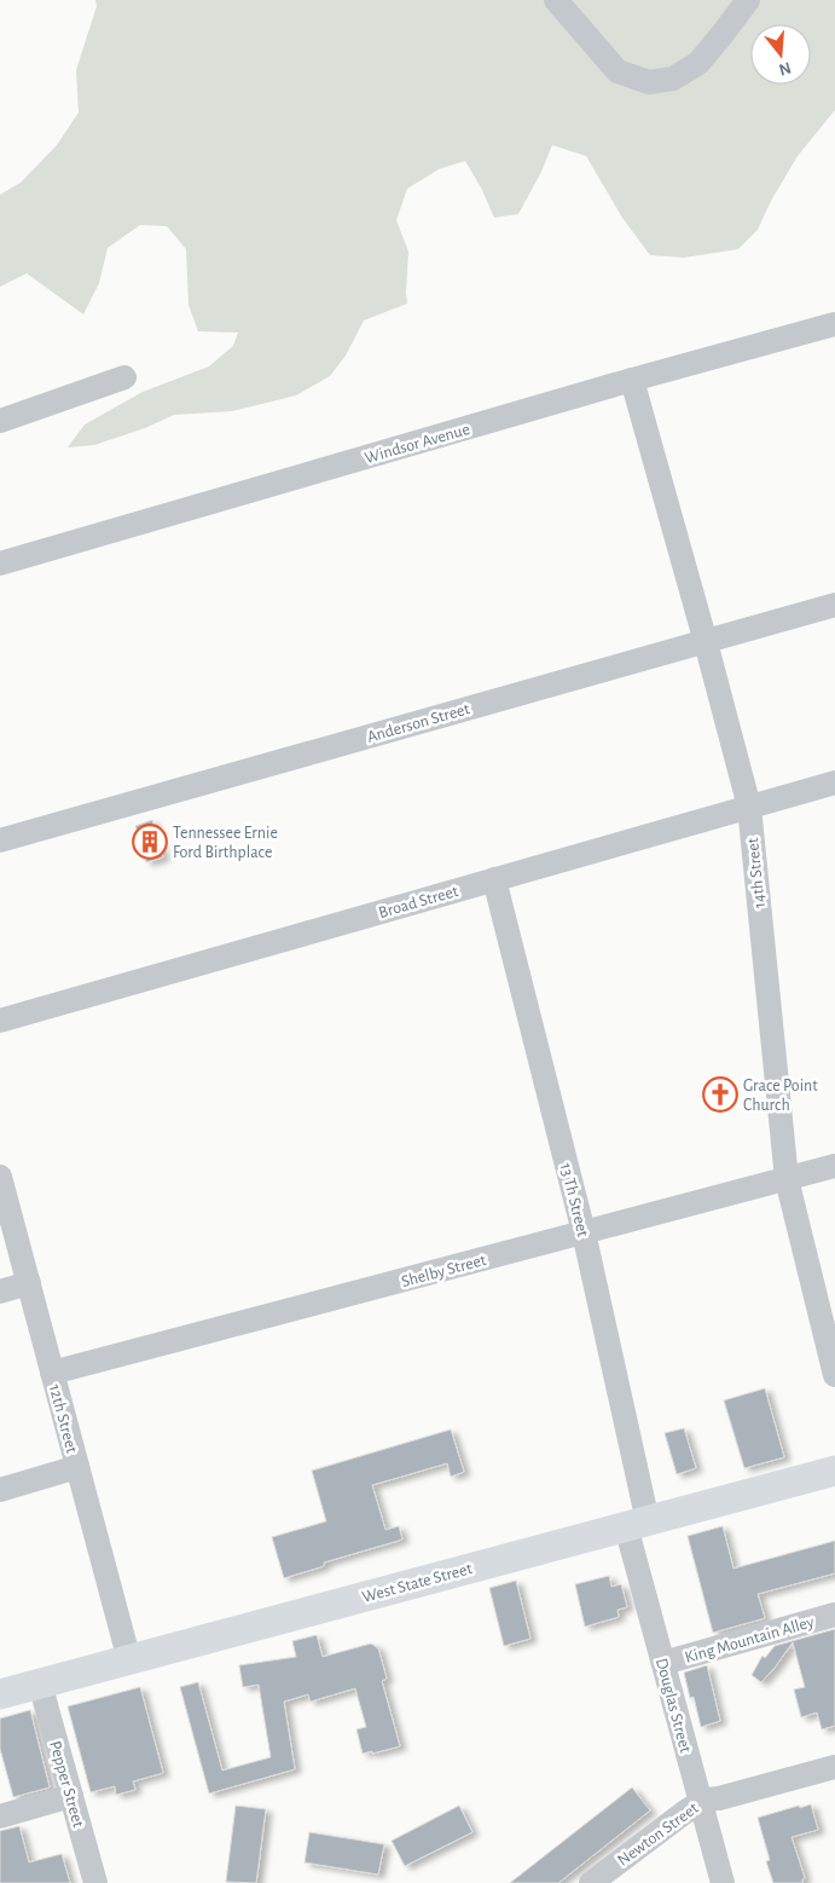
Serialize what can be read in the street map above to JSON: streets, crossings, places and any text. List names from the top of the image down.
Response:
{
  "streets": {
    "main road": ["West State Street"],
    "street": [
      "Windsor Avenue",
      "Anderson Street",
      "14th Street",
      "Broad Street",
      "13 Th Street",
      "Shelby Street",
      "12th Street",
      "King Mountain Alley",
      "Douglas Street",
      "Pepper Street",
      "Newton Street"
    ]
  },
  "crossings": [
    ["Windsor Avenue", "14th Street"],
    ["Anderson Street", "14th Street"],
    ["14th Street", "Broad Street"],
    ["14th Street", "Shelby Street"],
    ["Broad Street", "13 Th Street"],
    ["13 Th Street", "Shelby Street"],
    ["13 Th Street", "West State Street"],
    ["13 Th Street", "Douglas Street"],
    ["Shelby Street", "12th Street"],
    ["12th Street", "West State Street"],
    ["West State Street", "Douglas Street"],
    ["West State Street", "Pepper Street"],
    ["King Mountain Alley", "Douglas Street"],
    ["Douglas Street", "Newton Street"]
  ],
  "places": {
    "building": ["Tennessee Ernie Ford Birthplace"],
    "church": ["Grace Point Church"]
  },
  "north": "bottom"
}
